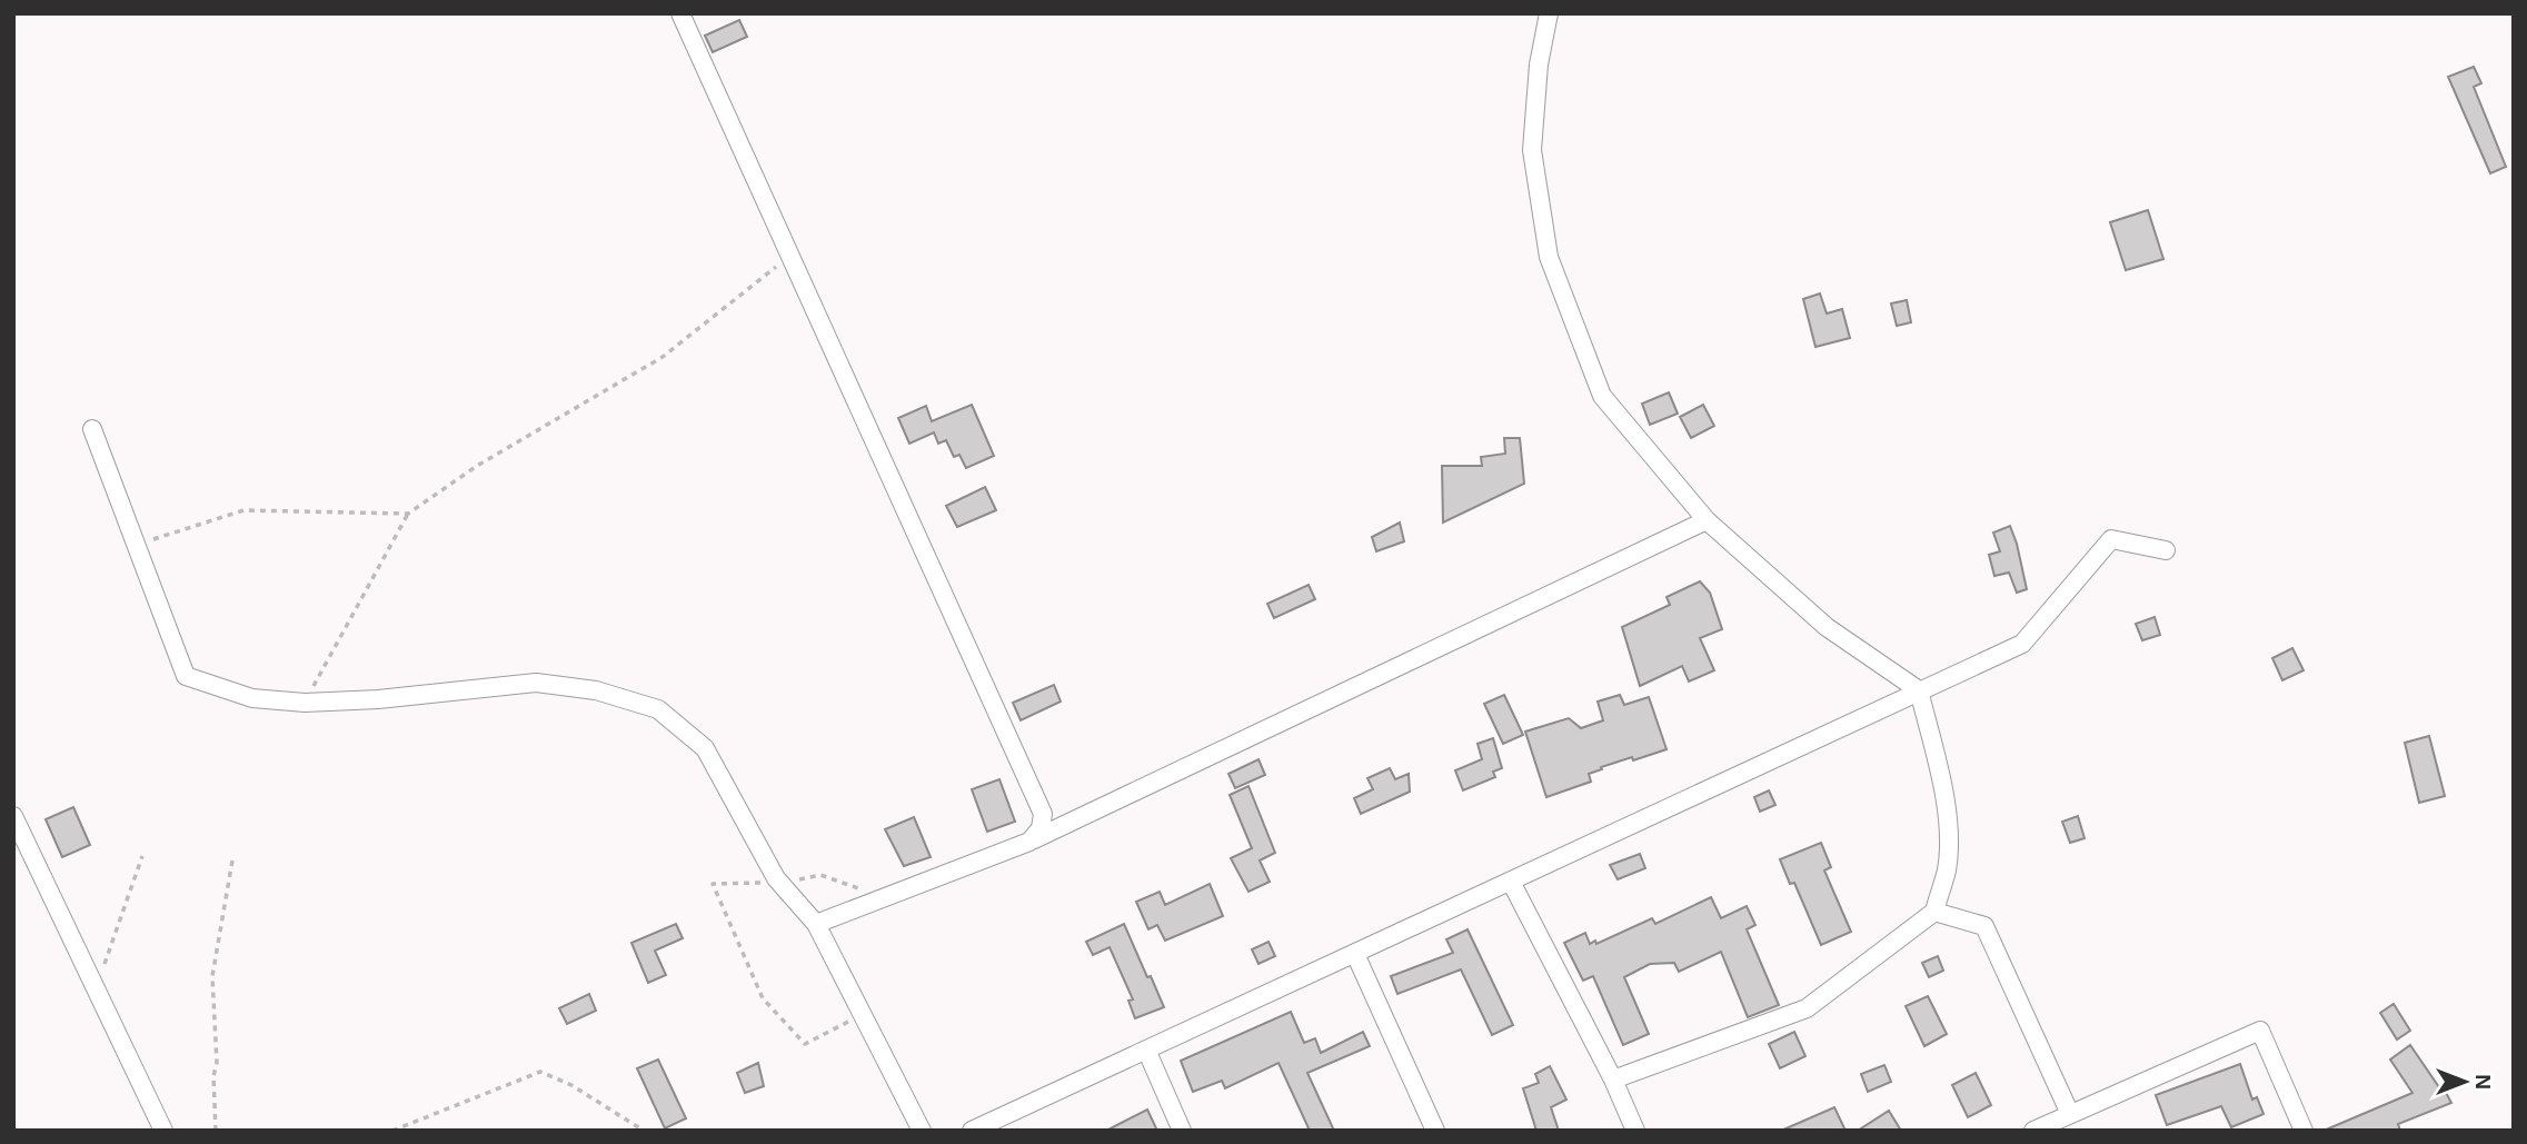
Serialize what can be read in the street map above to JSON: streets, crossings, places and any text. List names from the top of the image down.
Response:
{
  "north": "right"
}
